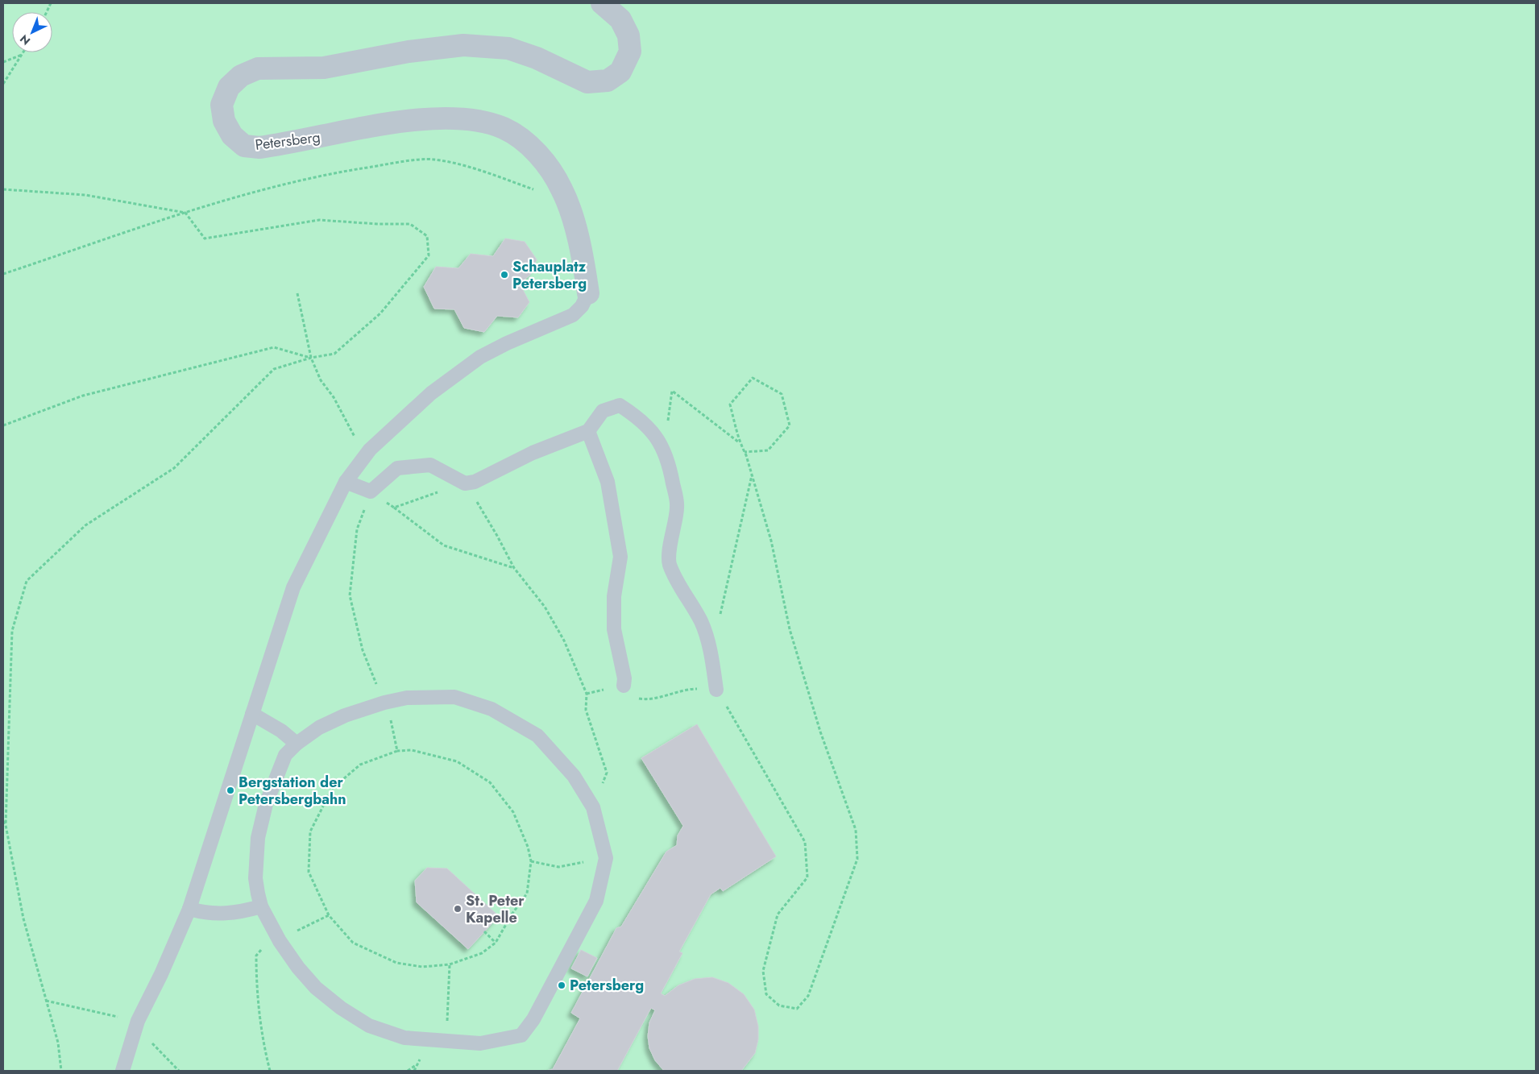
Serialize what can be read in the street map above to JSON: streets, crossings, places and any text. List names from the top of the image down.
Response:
{
  "streets": {
    "street": ["Petersberg"]
  },
  "places": [
    "Schauplatz Petersberg",
    "Bergstation der Petersbergbahn",
    "St. Peter Kapelle",
    "Petersberg"
  ],
  "north": "bottom left"
}
